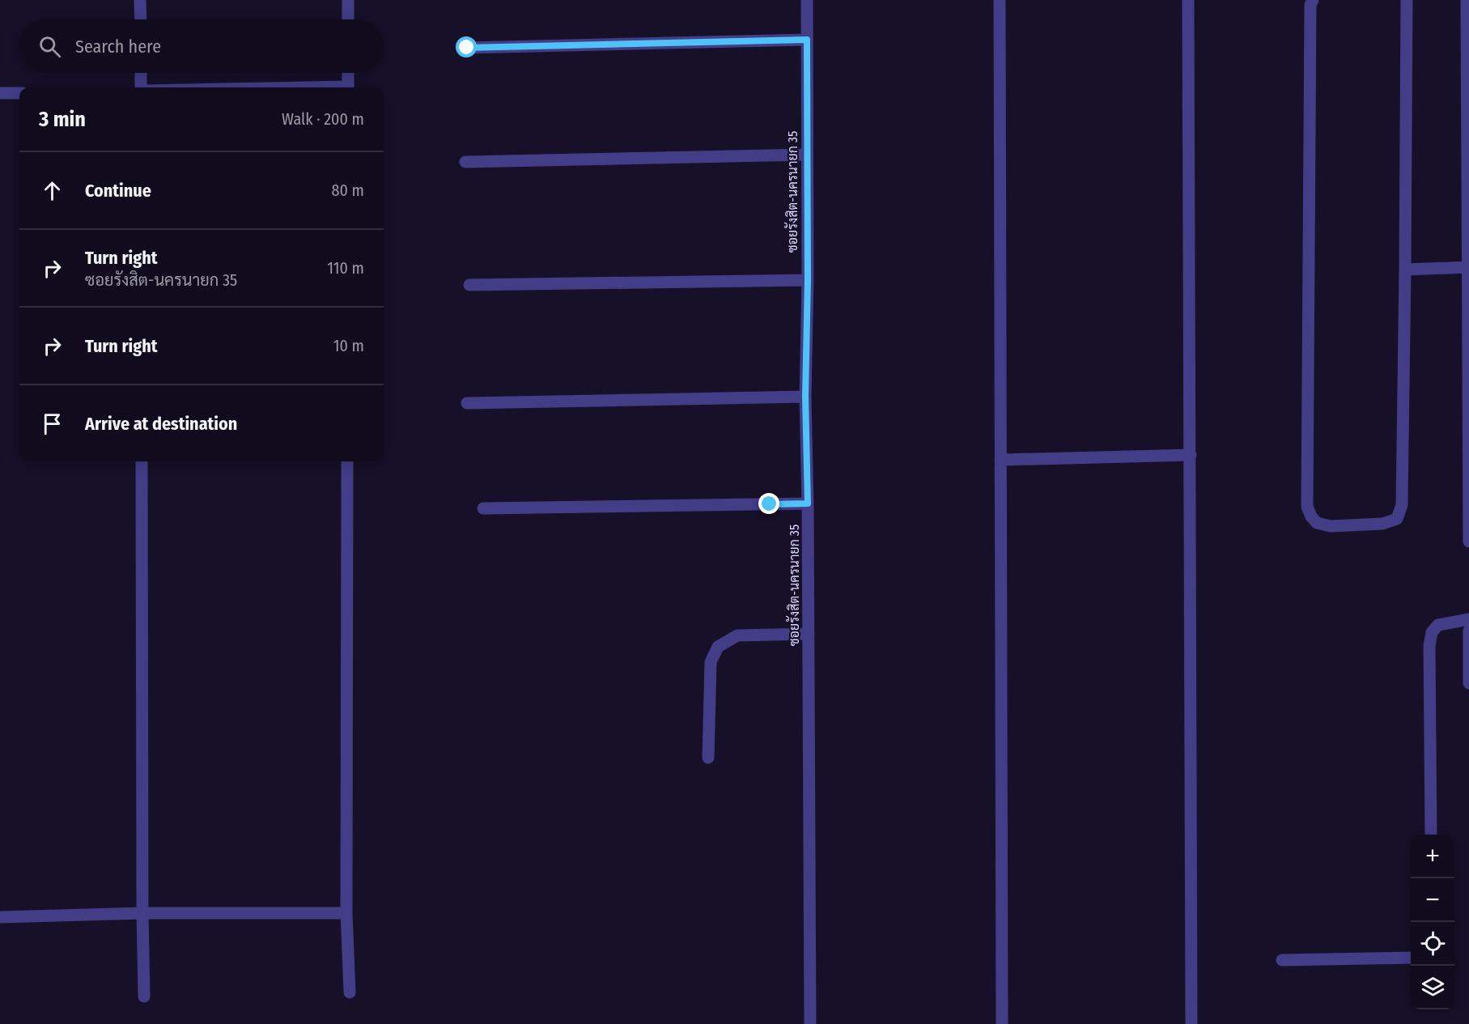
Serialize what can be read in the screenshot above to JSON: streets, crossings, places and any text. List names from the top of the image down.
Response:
{
  "streets": {
    "street": ["ซอยรังสิต-นครนายก 35"]
  },
  "page": {
    "search": "Search here",
    "heading": ["3 min", "Walk · 200 m"],
    "list": [
      ["Continue", "80 m"],
      ["Turn right", "ซอยรังสิต-นครนายก 35", "110 m"],
      ["Turn right", "10 m"],
      "Arrive at destination"
    ],
    "map_buttons": ["+", "−"]
  }
}
